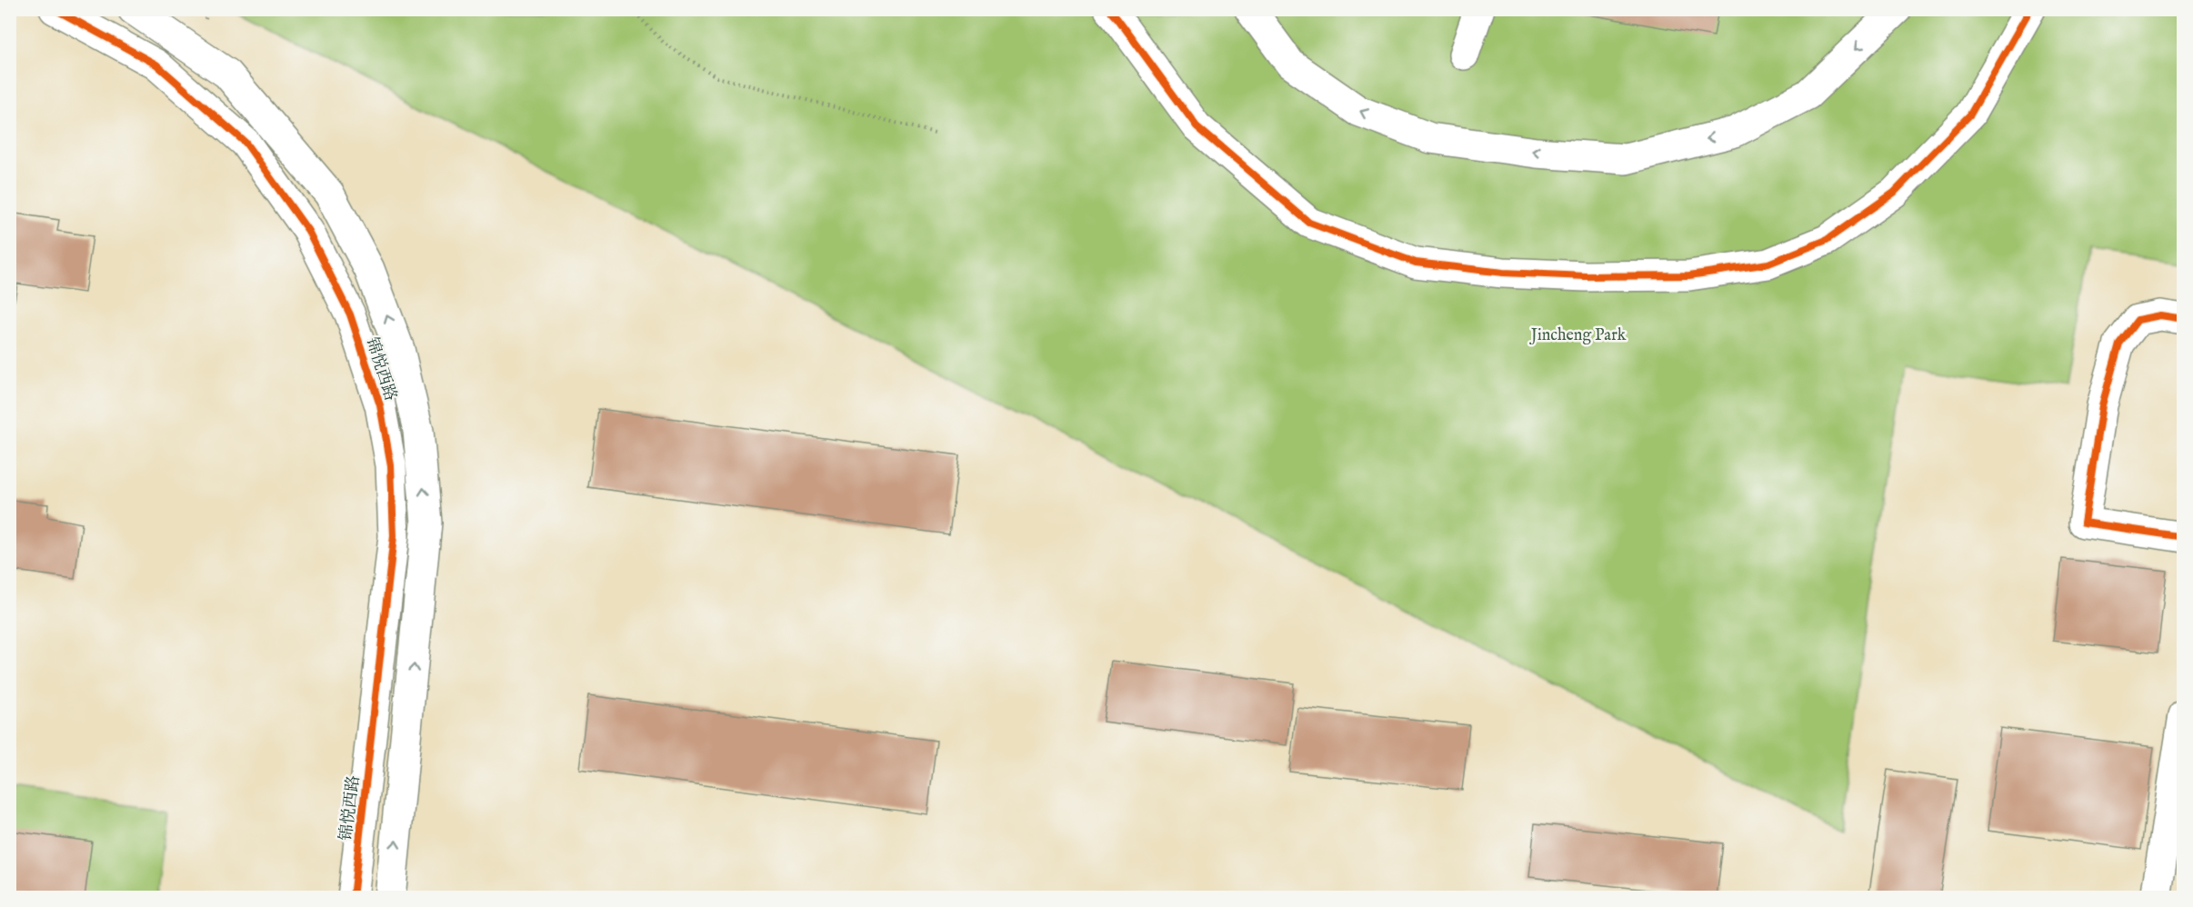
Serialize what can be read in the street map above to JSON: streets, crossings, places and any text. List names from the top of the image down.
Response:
{
  "streets": {
    "street": ["锦悦西路"]
  },
  "parks": ["Jincheng Park"]
}
